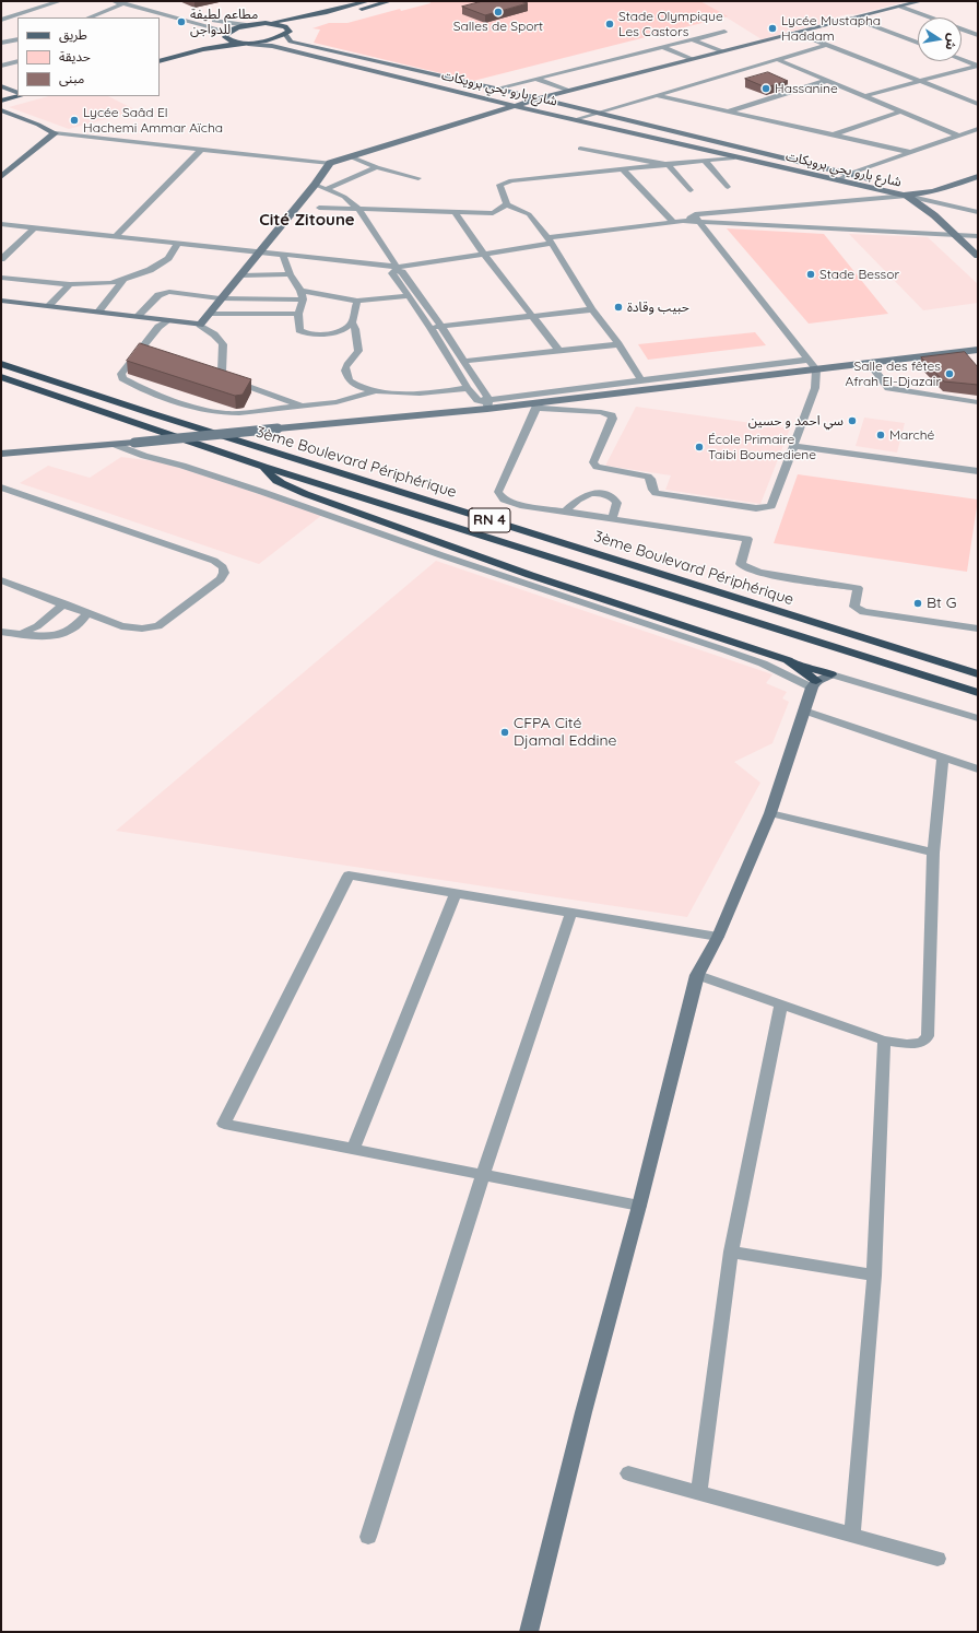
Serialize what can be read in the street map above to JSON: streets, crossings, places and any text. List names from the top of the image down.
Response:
{
  "streets": {
    "highway": ["3ème Boulevard Périphérique", "RN 4"],
    "main road": ["شارع بارو يحي برويكات"]
  },
  "districts": ["Cité Zitoune"],
  "places": [
    "Salles de Sport",
    "مطاعم لطيفة للدواجن",
    "Stade Olympique Les Castors",
    "Lycée Mustapha Haddam",
    "Hassanine",
    "Lycée Saâd El Hachemi Ammar Aïcha",
    "Stade Bessor",
    "حبيب وقادة",
    "Salle des fêtes Afrah El-Djazair",
    "سي احمد و حسين",
    "Marché",
    "École Primaire Taibi Boumediene",
    "Bt G",
    "CFPA Cité Djamal Eddine"
  ],
  "legend": ["طريق", "حديقة", "مبنى"],
  "north": "right"
}
